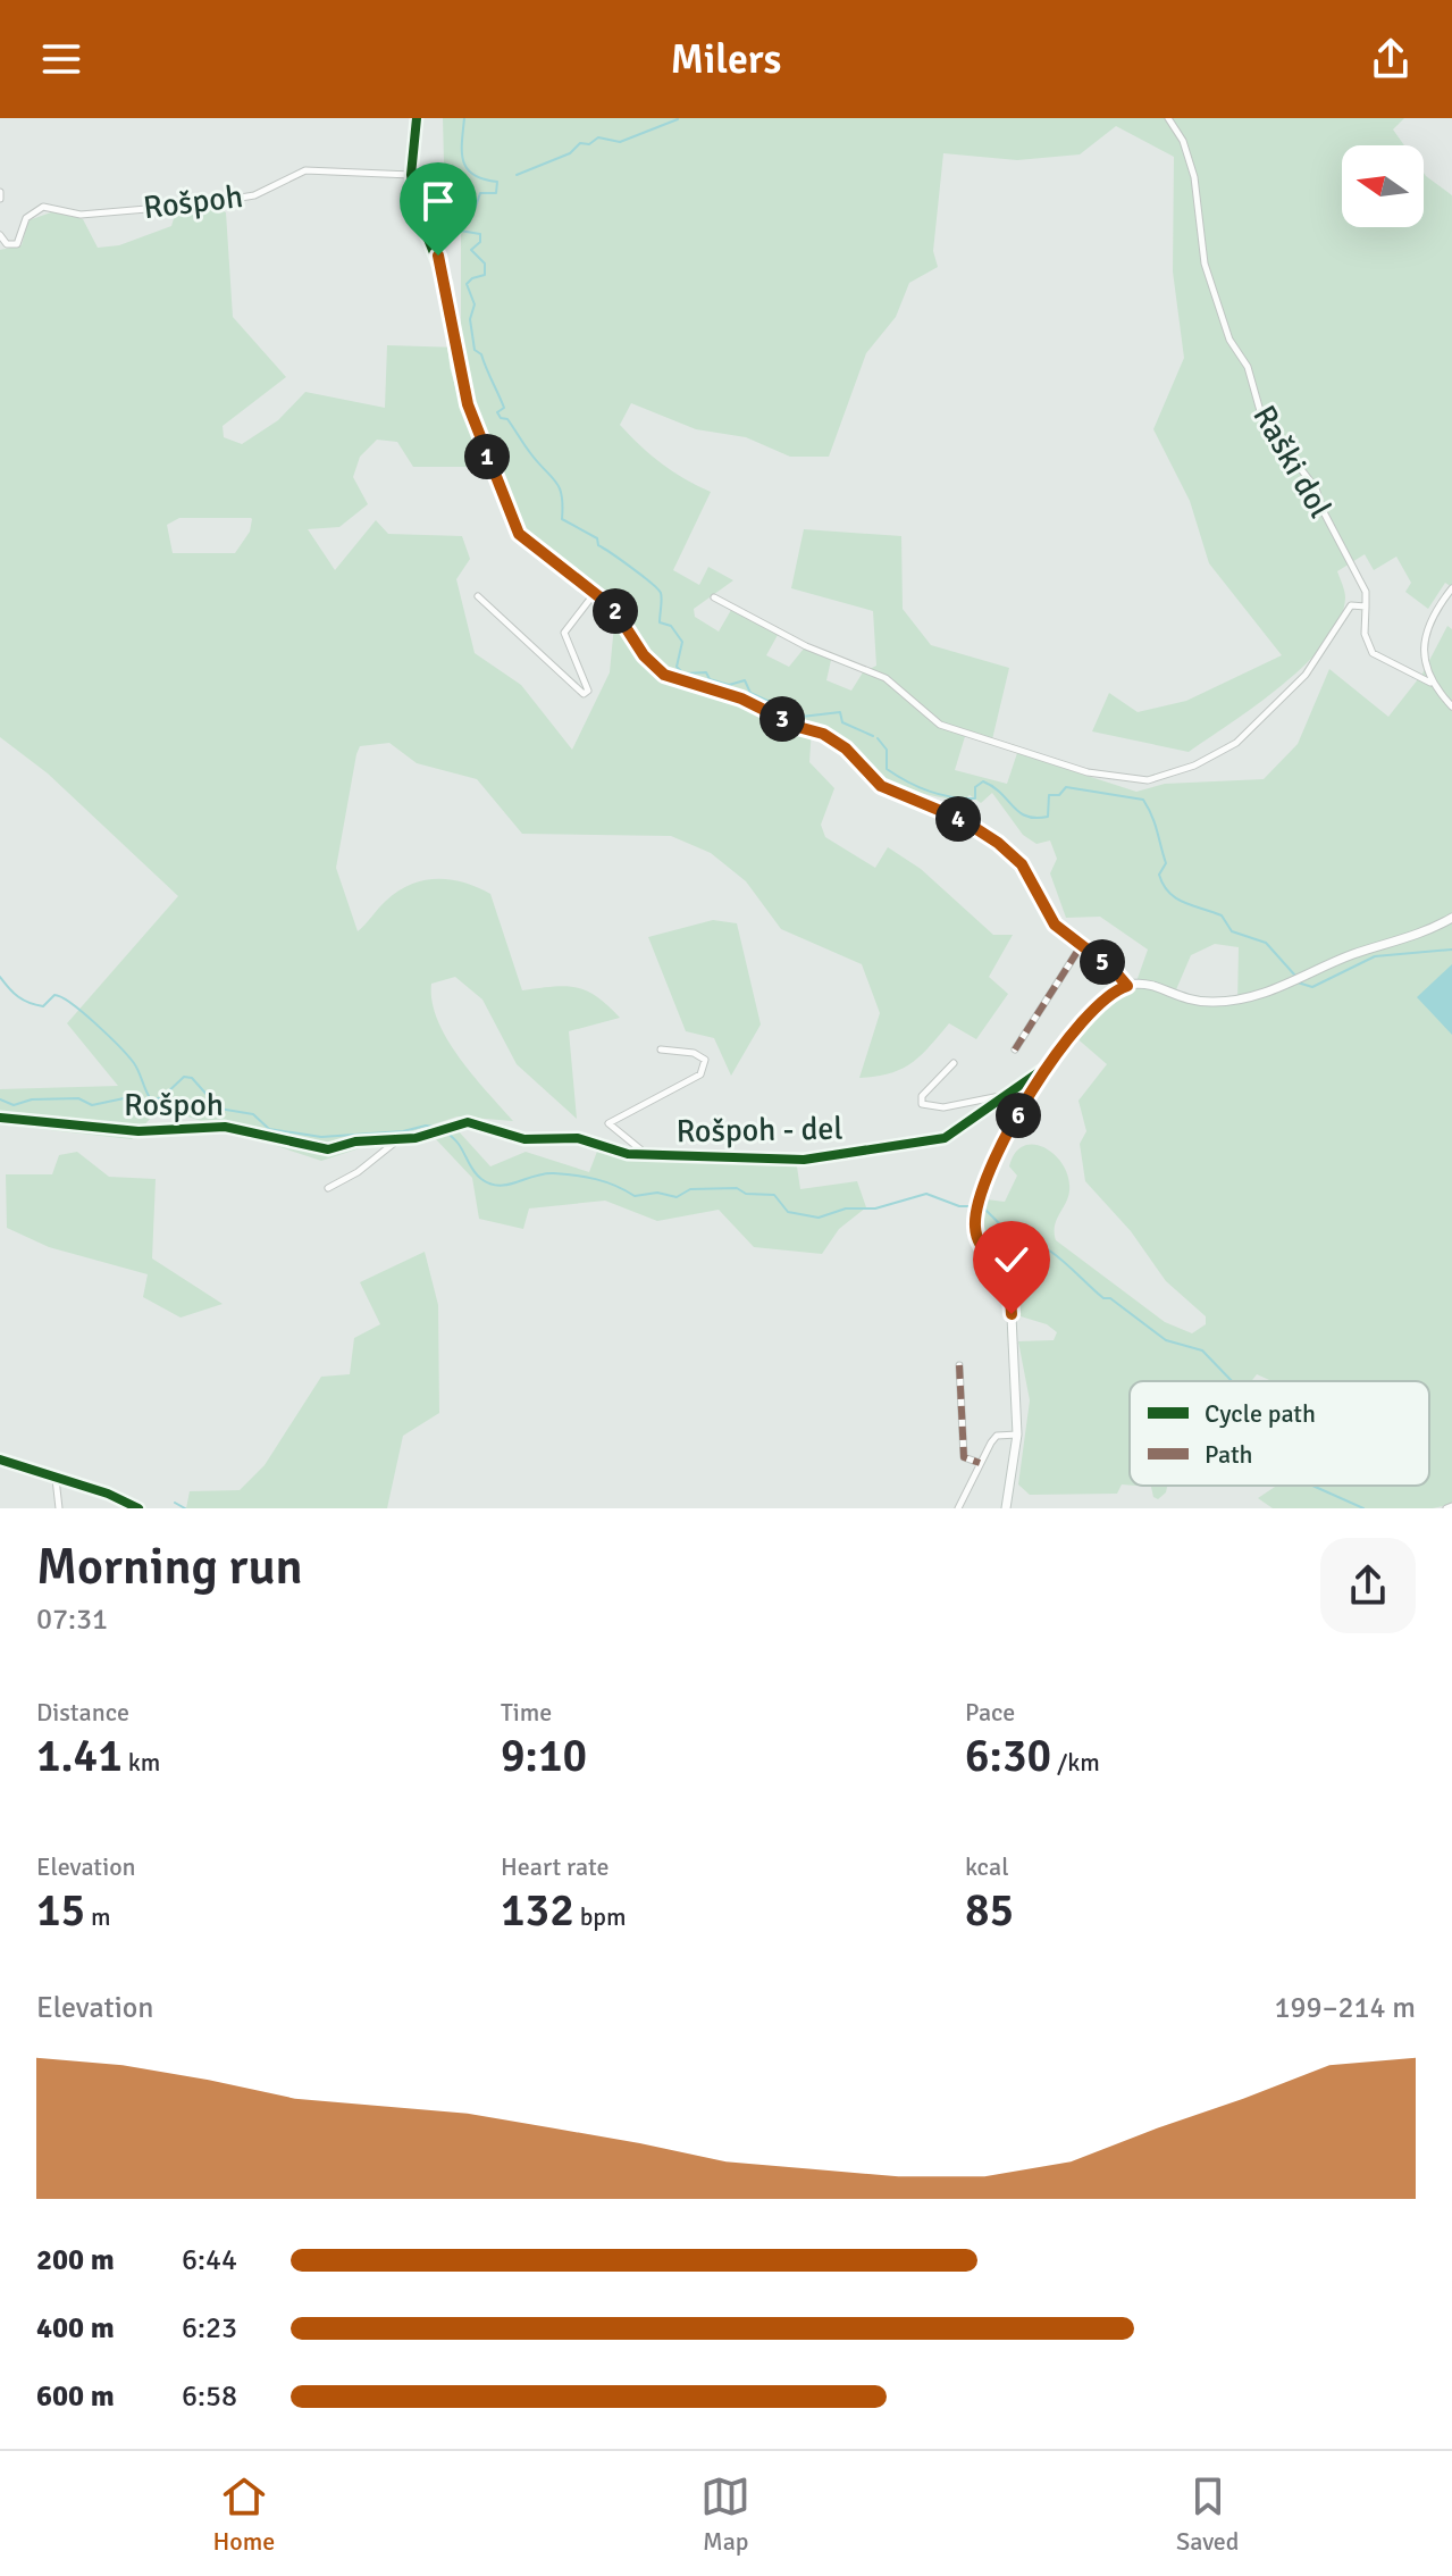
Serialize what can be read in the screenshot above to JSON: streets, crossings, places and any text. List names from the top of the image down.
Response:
{
  "streets": {
    "street": ["Rošpoh", "Raški dol", "Rošpoh - del"]
  },
  "crossings": [
    ["Rošpoh", "Rošpoh - del"]
  ],
  "legend": ["Cycle path", "Path"],
  "north": "left",
  "page": {
    "header": "Milers",
    "pins": [
      "1",
      "2",
      "3",
      "4",
      "5",
      "6"
    ],
    "heading": ["Morning run", "07:31"],
    "stats": [
      ["Distance", "1.41 km"],
      ["Time", "9:10"],
      ["Pace", "6:30 /km"],
      ["Elevation", "15 m"],
      ["Heart rate", "132 bpm"],
      ["kcal", "85"]
    ],
    "chart": ["Elevation", "199–214 m"],
    "list": [
      {
        "name": "200 m",
        "note": "6:44"
      },
      {
        "name": "400 m",
        "note": "6:23"
      },
      {
        "name": "600 m",
        "note": "6:58"
      }
    ],
    "tabs": ["Home", "Map", "Saved"]
  }
}
